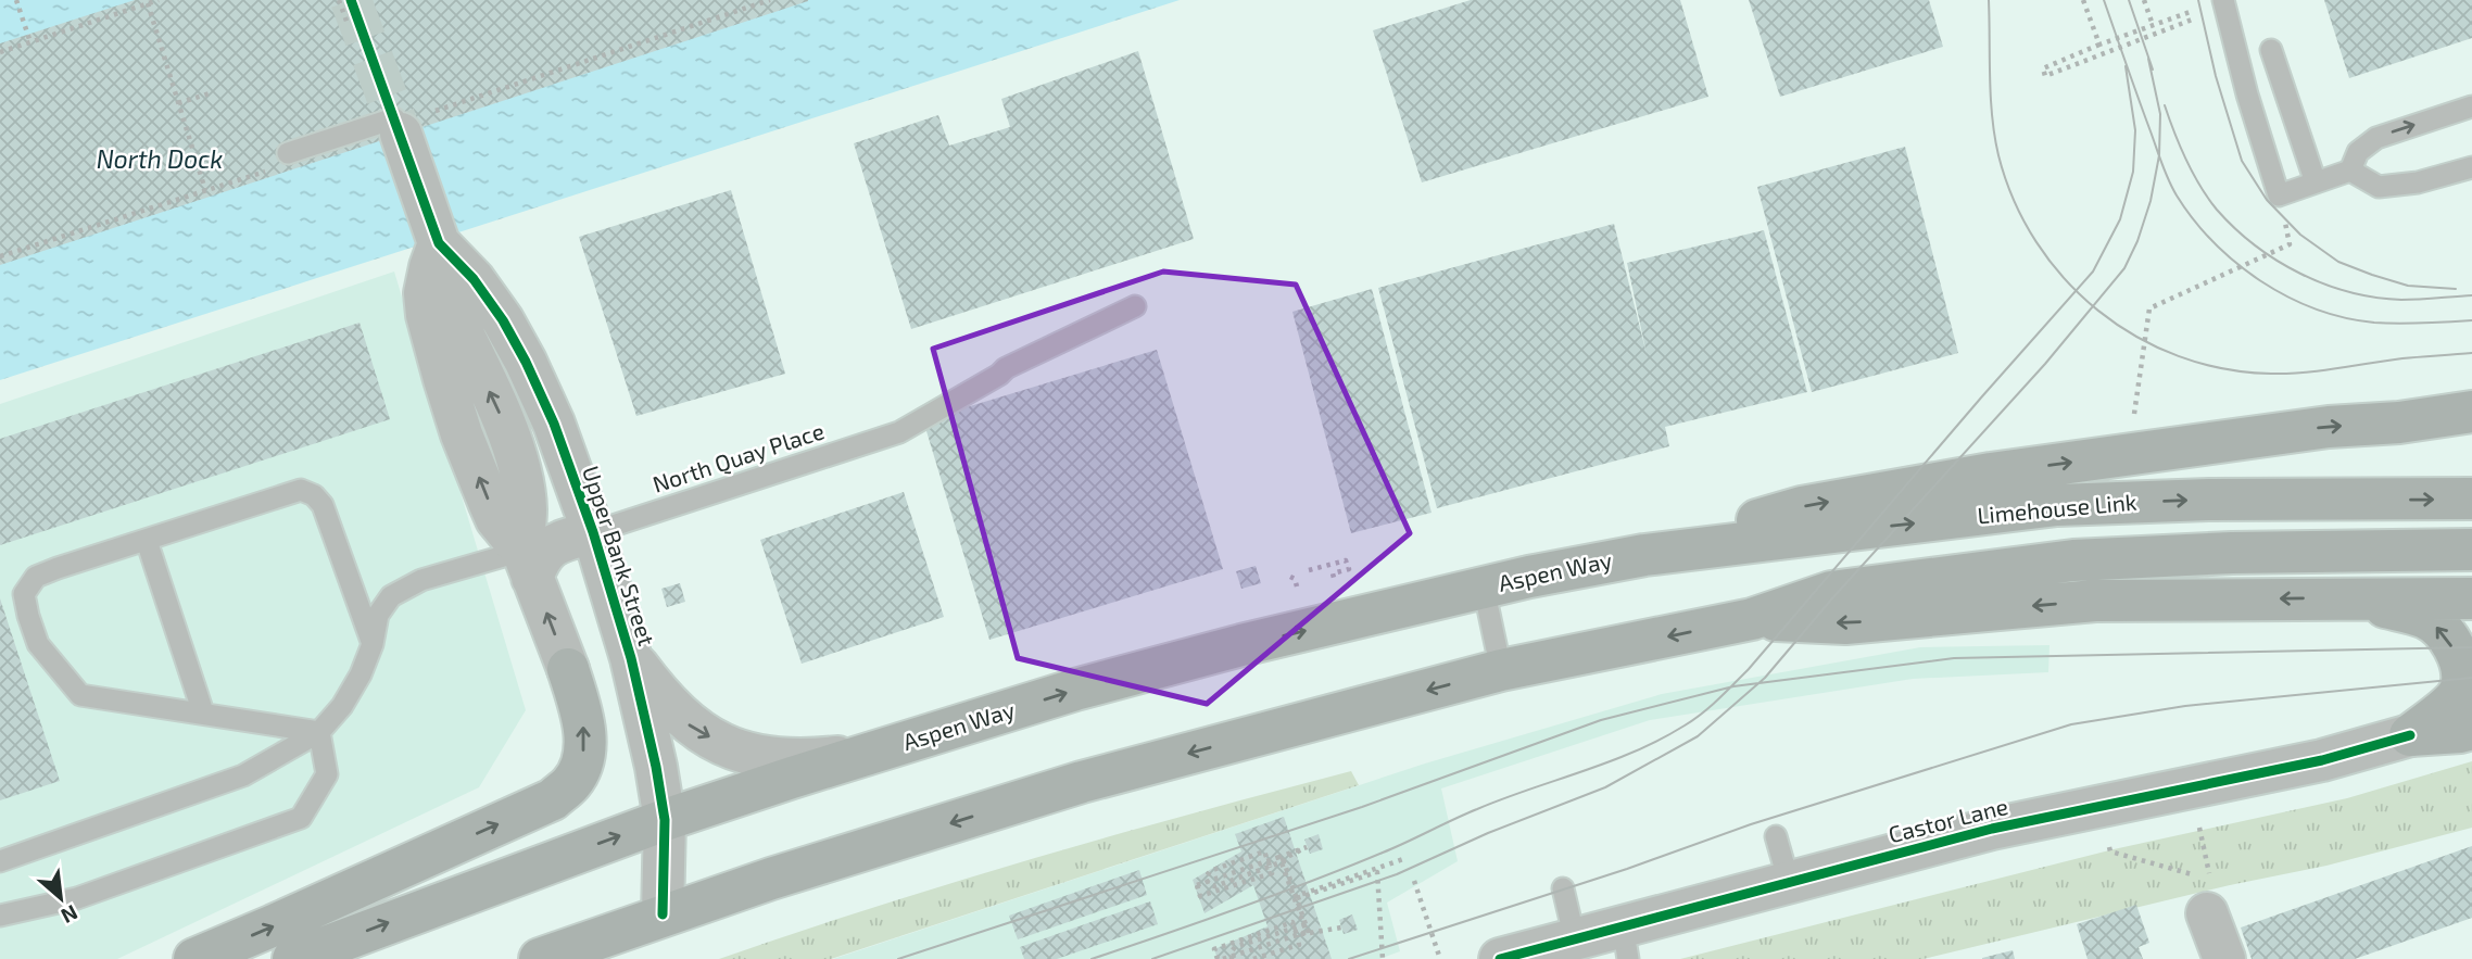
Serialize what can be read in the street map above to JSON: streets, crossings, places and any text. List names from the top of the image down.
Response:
{
  "streets": {
    "highway": ["Limehouse Link", "Aspen Way"],
    "street": ["Upper Bank Street", "Castor Lane"],
    "lane": ["North Quay Place"]
  },
  "crossings": [
    ["North Quay Place", "Upper Bank Street"],
    ["Limehouse Link", "Aspen Way"],
    ["Upper Bank Street", "Aspen Way"]
  ],
  "water": ["North Dock"],
  "north": "bottom right"
}
